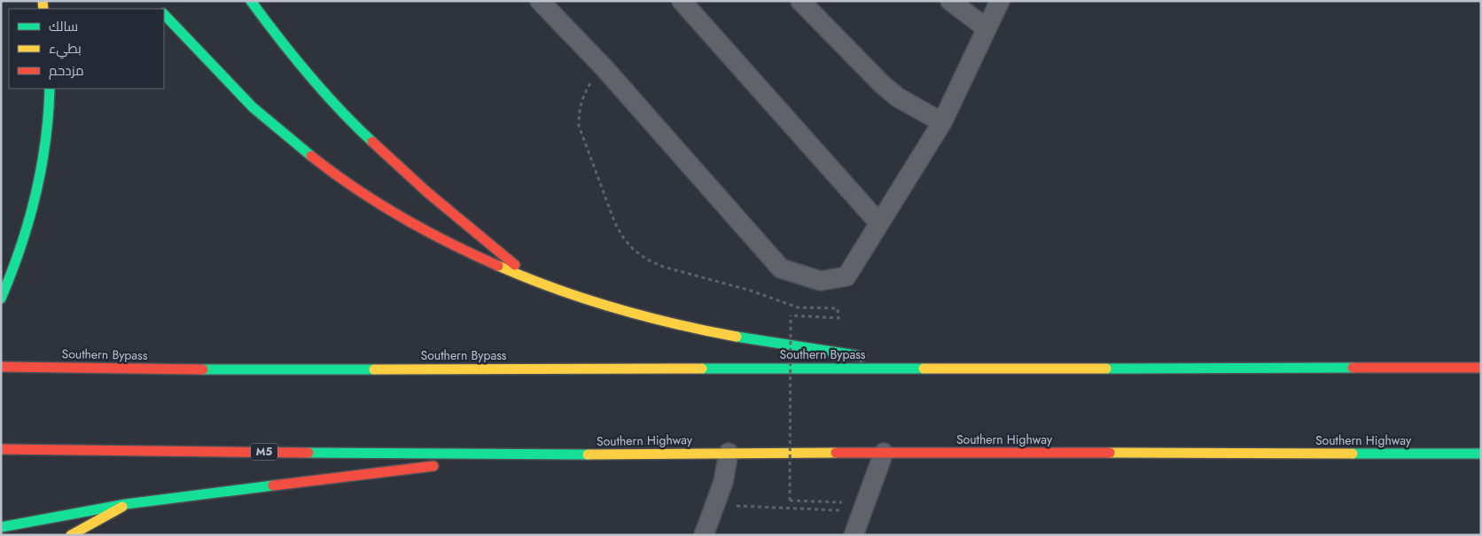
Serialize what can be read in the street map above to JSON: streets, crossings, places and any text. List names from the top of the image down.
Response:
{
  "streets": {
    "main road": ["Southern Bypass", "Southern Highway", "M5"]
  },
  "crossings": [
    ["Southern Highway", "M5"]
  ],
  "legend": ["سالك", "بطيء", "مزدحم"]
}
